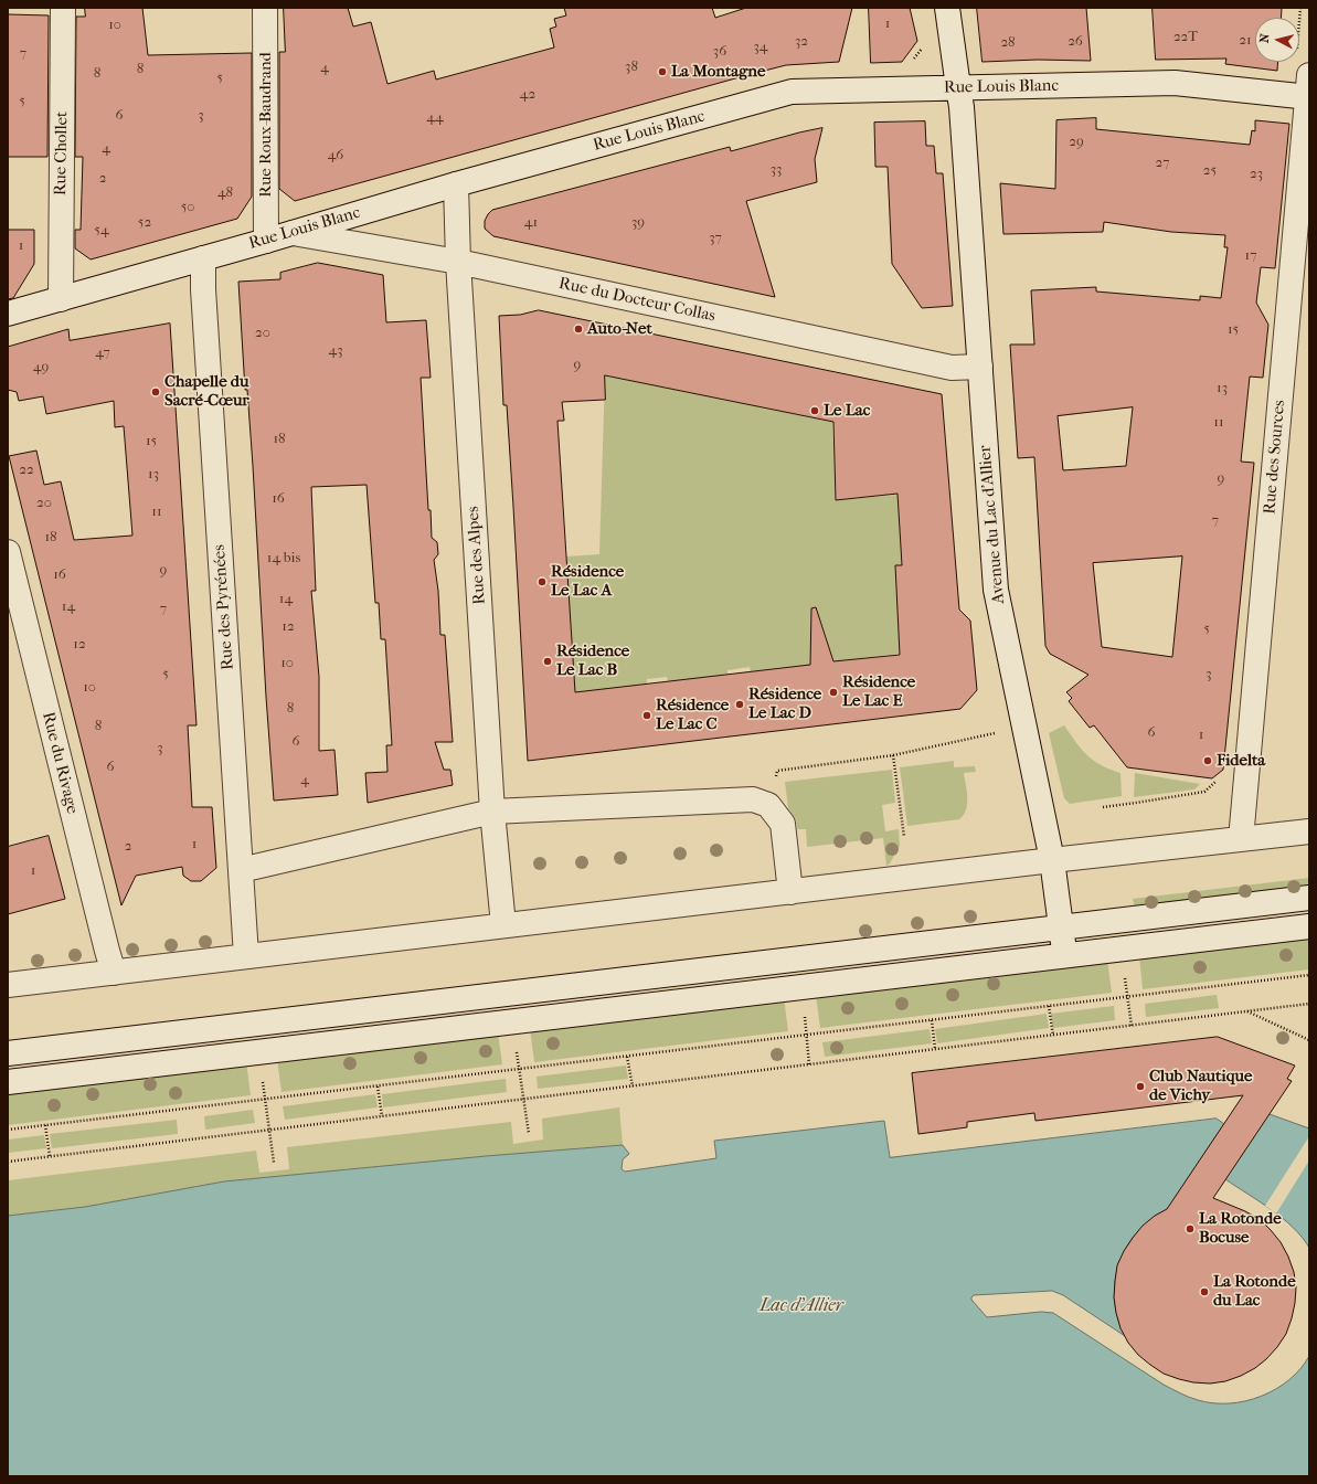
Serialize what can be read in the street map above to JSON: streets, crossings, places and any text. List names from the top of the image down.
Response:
{
  "streets": {
    "street": [
      "Rue Louis Blanc",
      "Rue Roux-Baudrand",
      "Rue Chollet",
      "Rue du Docteur Collas",
      "Rue des Sources",
      "Avenue du Lac d'Allier",
      "Rue des Alpes",
      "Rue des Pyrénées",
      "Rue du Rivage"
    ]
  },
  "crossings": [
    ["Rue Louis Blanc", "Rue Roux-Baudrand"],
    ["Rue Louis Blanc", "Rue Chollet"],
    ["Rue Louis Blanc", "Rue du Docteur Collas"],
    ["Rue Louis Blanc", "Rue des Sources"],
    ["Rue Louis Blanc", "Avenue du Lac d'Allier"],
    ["Rue Louis Blanc", "Rue des Alpes"],
    ["Rue Louis Blanc", "Rue des Pyrénées"],
    ["Rue du Docteur Collas", "Avenue du Lac d'Allier"],
    ["Rue du Docteur Collas", "Rue des Alpes"]
  ],
  "water": ["Lac d'Allier"],
  "places": [
    "La Montagne",
    "Auto-Net",
    "Chapelle du Sacré-Cœur",
    "Le Lac",
    "Résidence Le Lac A",
    "Résidence Le Lac B",
    "Résidence Le Lac E",
    "Résidence Le Lac D",
    "Résidence Le Lac C",
    "Fidelta",
    "Club Nautique de Vichy",
    "La Rotonde Bocuse",
    "La Rotonde du Lac"
  ],
  "house_numbers": [
    "1",
    "10",
    "22T",
    "21",
    "32",
    "26",
    "28",
    "34",
    "36",
    "7",
    "38",
    "4",
    "8",
    "8",
    "5",
    "42",
    "5",
    "6",
    "3",
    "44",
    "29",
    "4",
    "46",
    "27",
    "33",
    "25",
    "23",
    "2",
    "48",
    "50",
    "52",
    "41",
    "39",
    "54",
    "37",
    "1",
    "17",
    "15",
    "20",
    "43",
    "47",
    "9",
    "49",
    "13",
    "11",
    "18",
    "15",
    "22",
    "13",
    "9",
    "16",
    "20",
    "11",
    "7",
    "18",
    "14 bis",
    "9",
    "16",
    "14",
    "14",
    "7",
    "12",
    "5",
    "12",
    "10",
    "5",
    "3",
    "10",
    "8",
    "8",
    "6",
    "1",
    "6",
    "3",
    "6",
    "4",
    "1",
    "2",
    "1"
  ],
  "north": "left"
}
